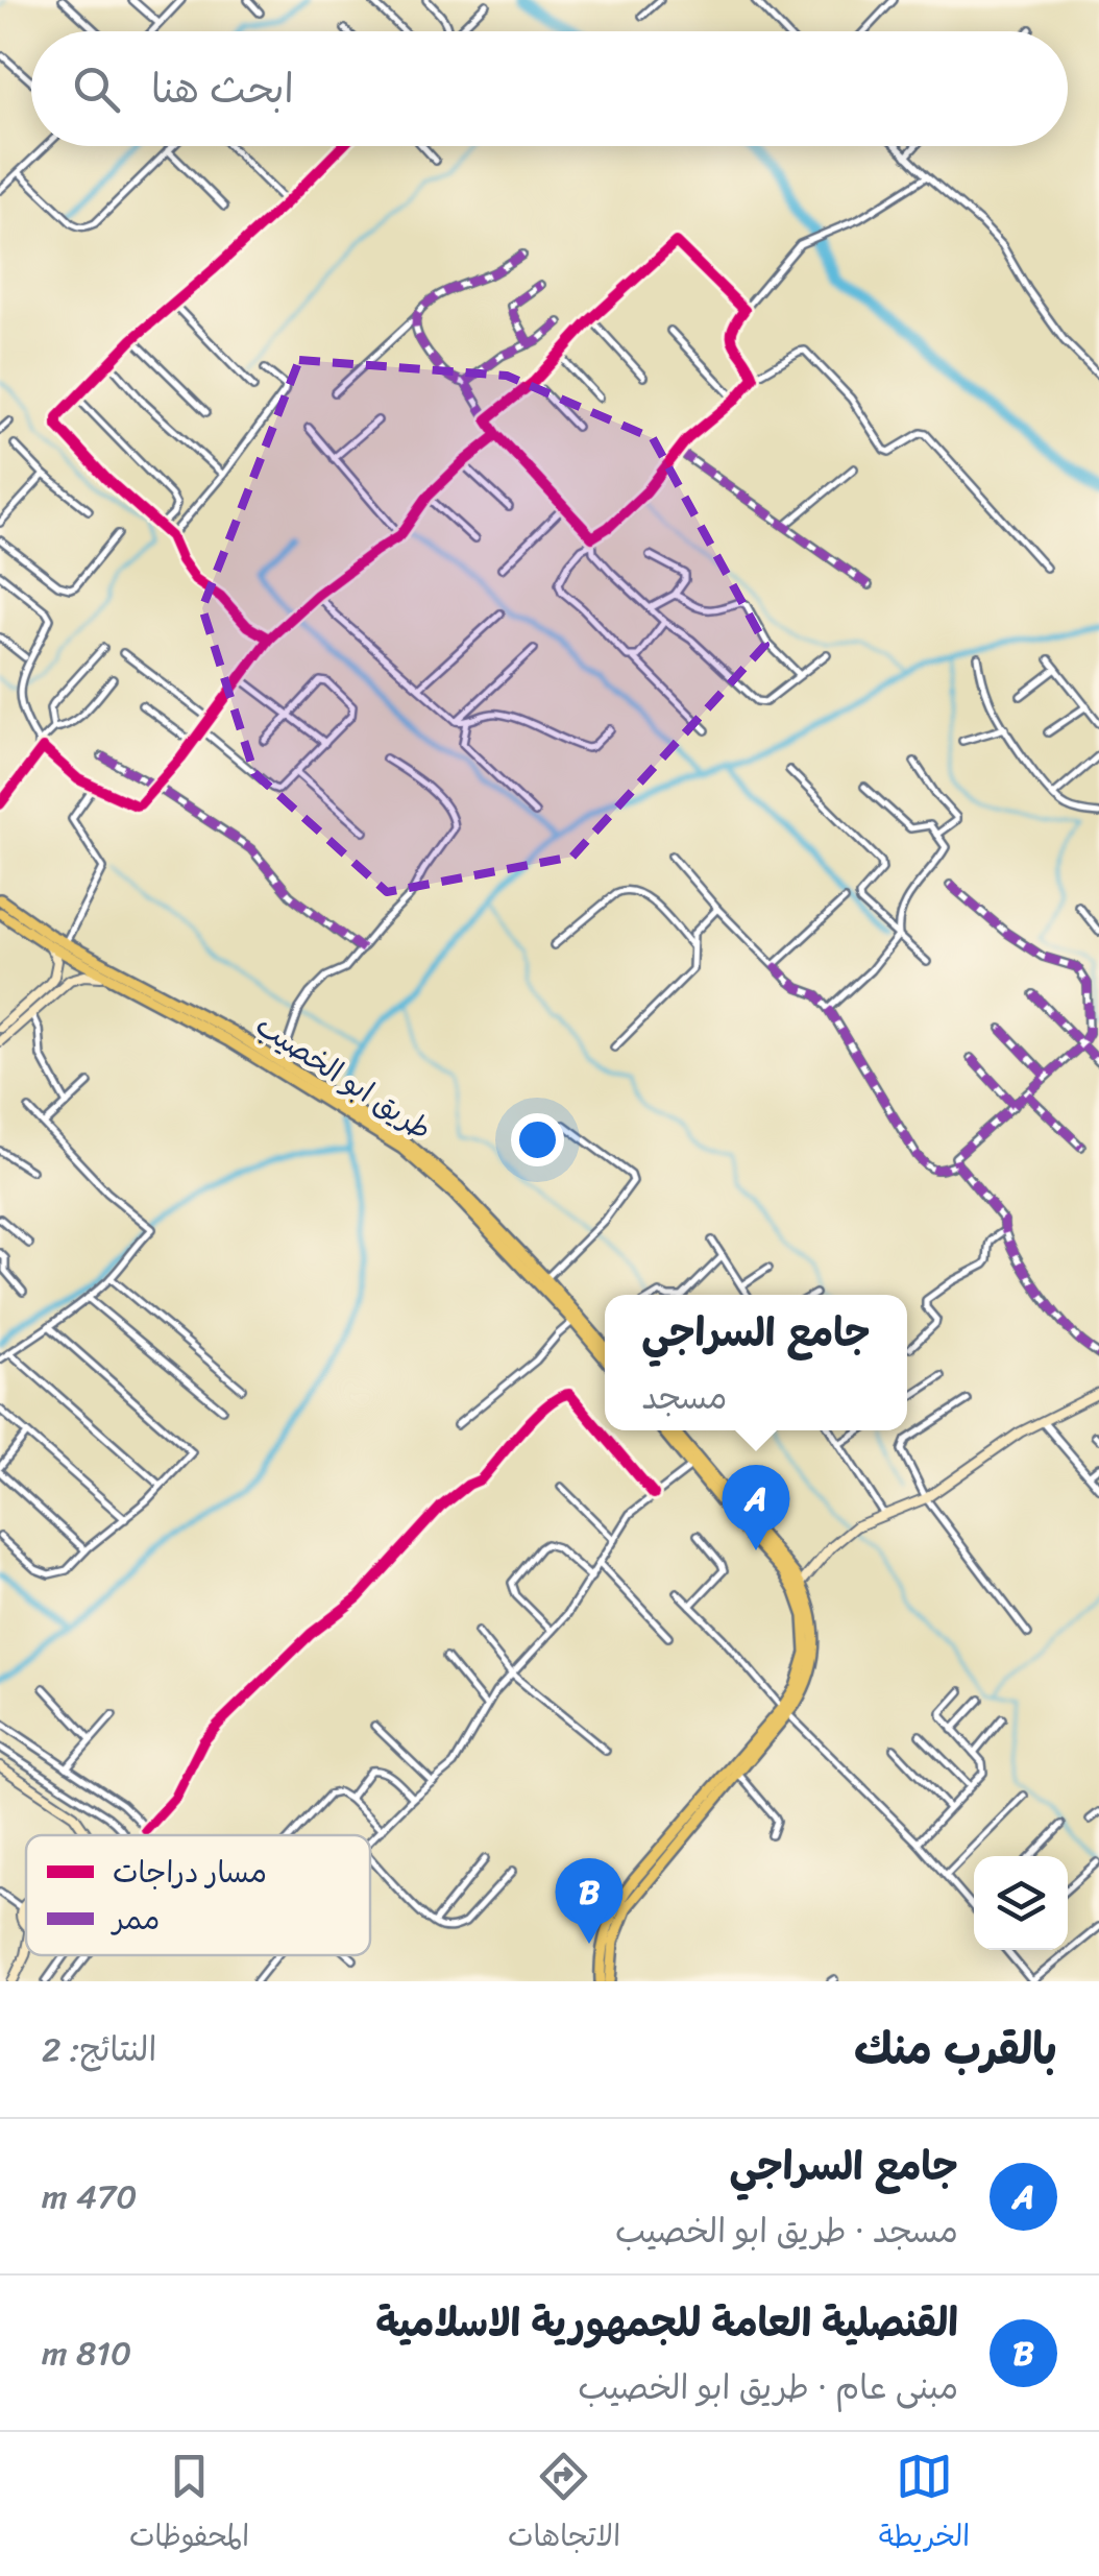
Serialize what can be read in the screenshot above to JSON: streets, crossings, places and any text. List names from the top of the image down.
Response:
{
  "streets": {
    "main road": ["طريق ابو الخصيب"]
  },
  "legend": ["مسار دراجات", "ممر"],
  "page": {
    "search": "ابحث هنا",
    "popup": ["جامع السراجي", "مسجد"],
    "pins": ["A", "B"],
    "heading": ["بالقرب منك", "النتائج: 2"],
    "list": [
      {
        "mark": "A",
        "name": "جامع السراجي",
        "note": "مسجد · طريق ابو الخصيب",
        "value": "470 m"
      },
      {
        "mark": "B",
        "name": "القنصلية العامة للجمهورية الاسلامية",
        "note": "مبنى عام · طريق ابو الخصيب",
        "value": "810 m"
      }
    ],
    "nav": ["الخريطة", "الاتجاهات", "المحفوظات"]
  }
}
